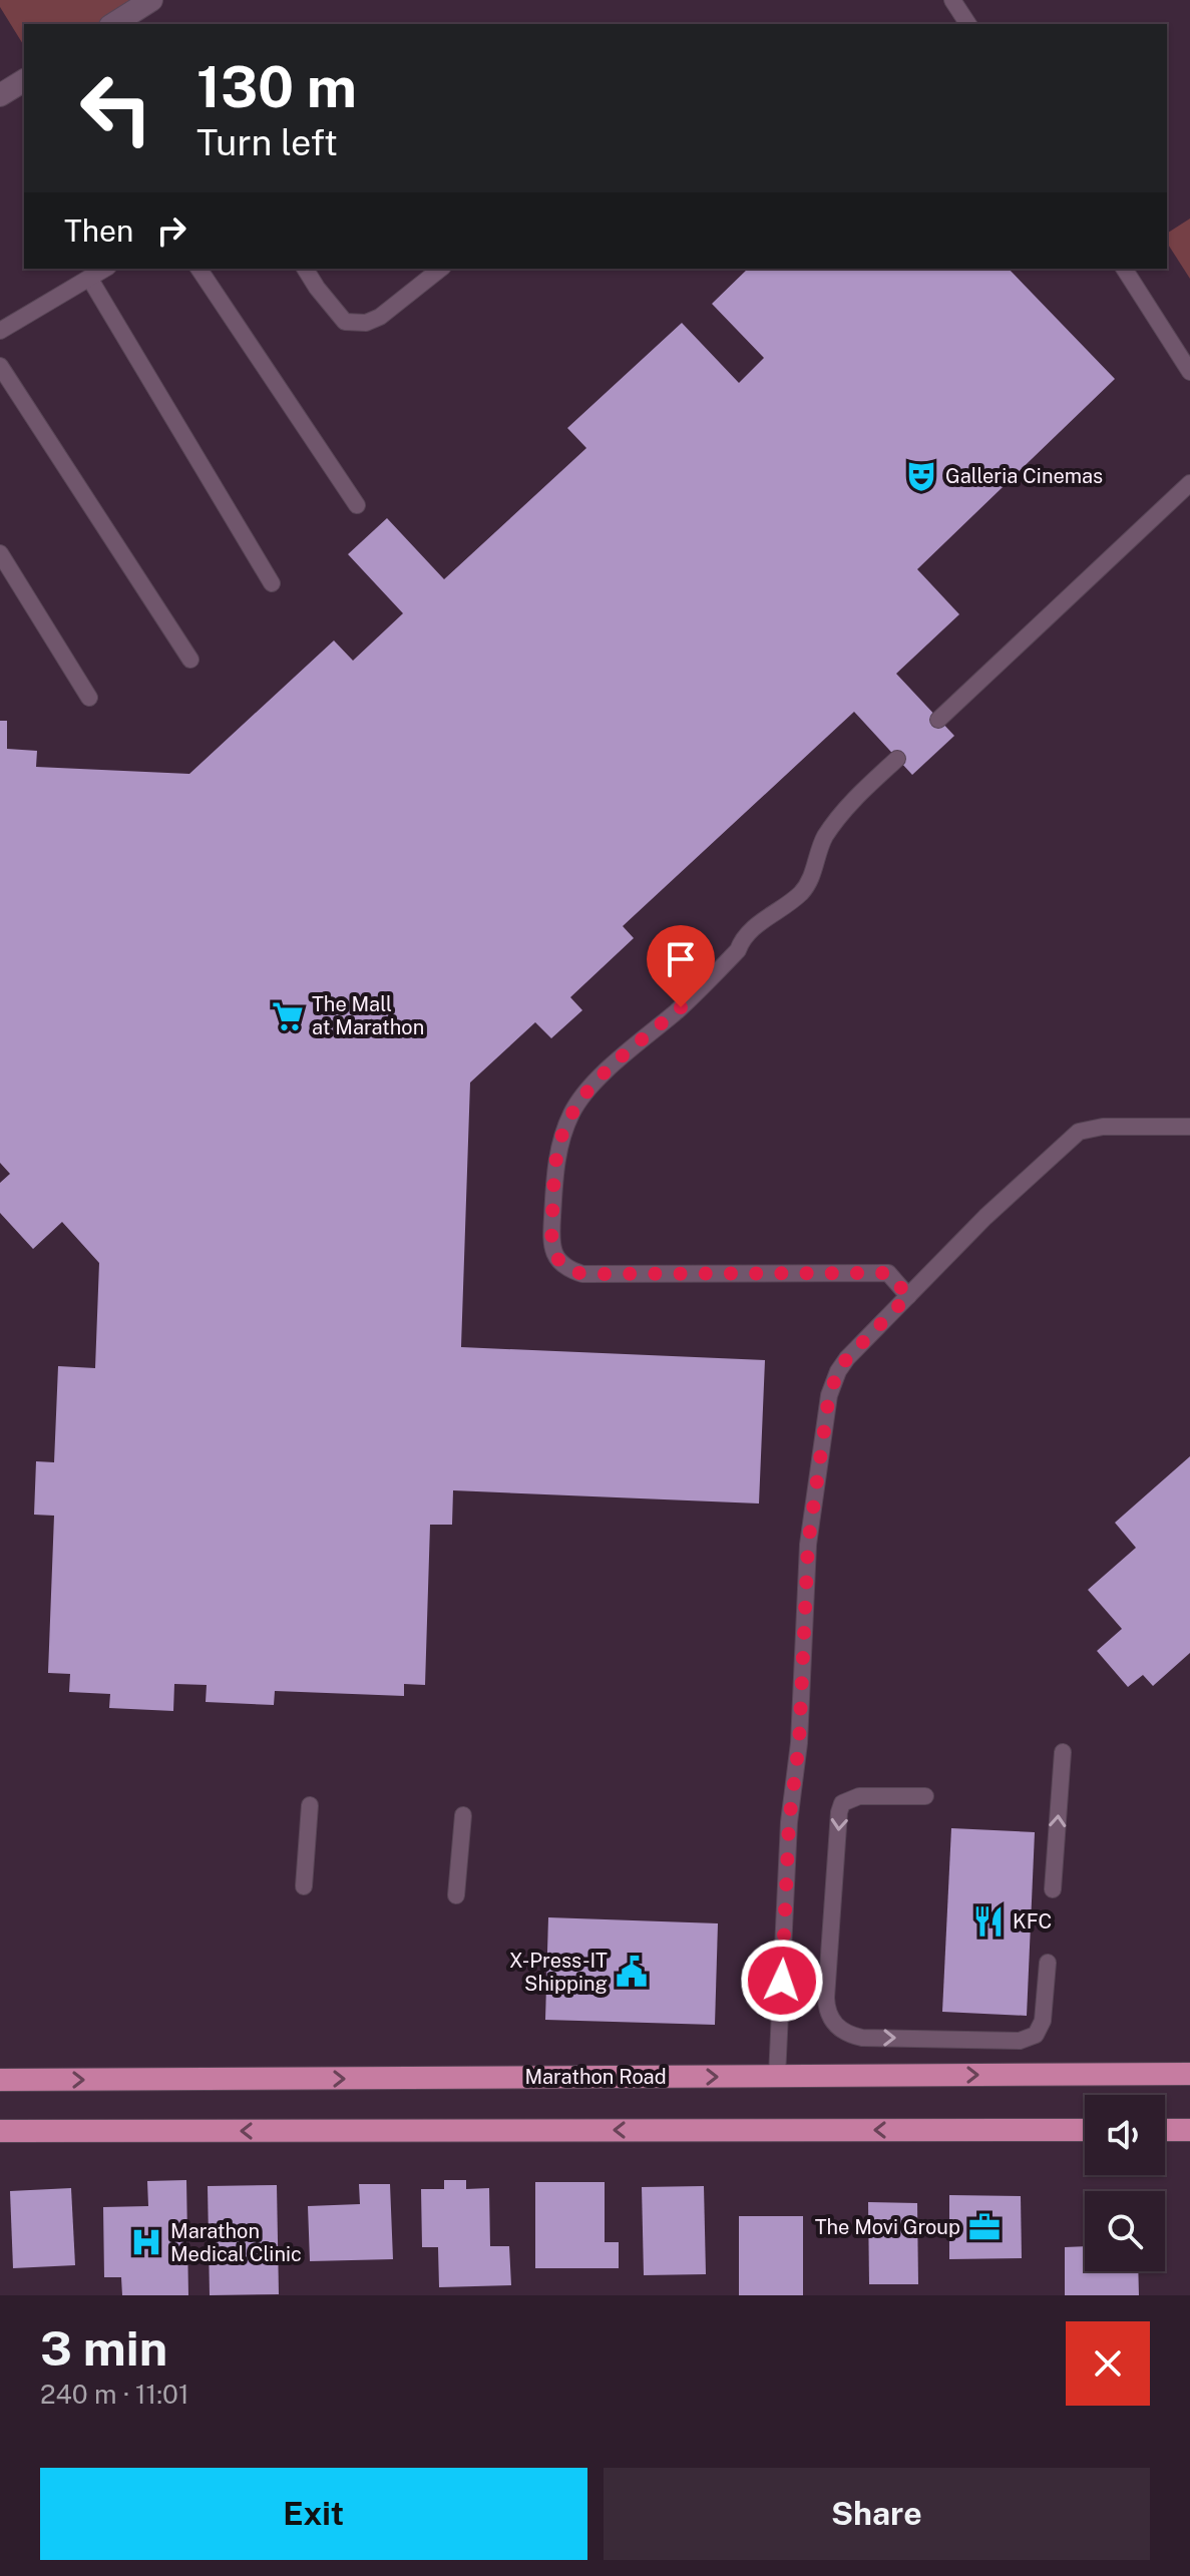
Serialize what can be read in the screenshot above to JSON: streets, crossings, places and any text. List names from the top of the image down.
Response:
{
  "streets": {
    "main road": ["Marathon Road"]
  },
  "places": {
    "theatre": ["Galleria Cinemas"],
    "supermarket": ["The Mall at Marathon"],
    "restaurant": ["KFC"],
    "public building": ["X-Press-IT Shipping"],
    "office": ["The Movi Group"],
    "hospital": ["Marathon Medical Clinic"]
  },
  "page": {
    "turn": ["130 m", "Turn left"],
    "then": "Then",
    "heading": ["3 min", "240 m · 11:01"],
    "buttons": ["Exit", "Share"]
  }
}
